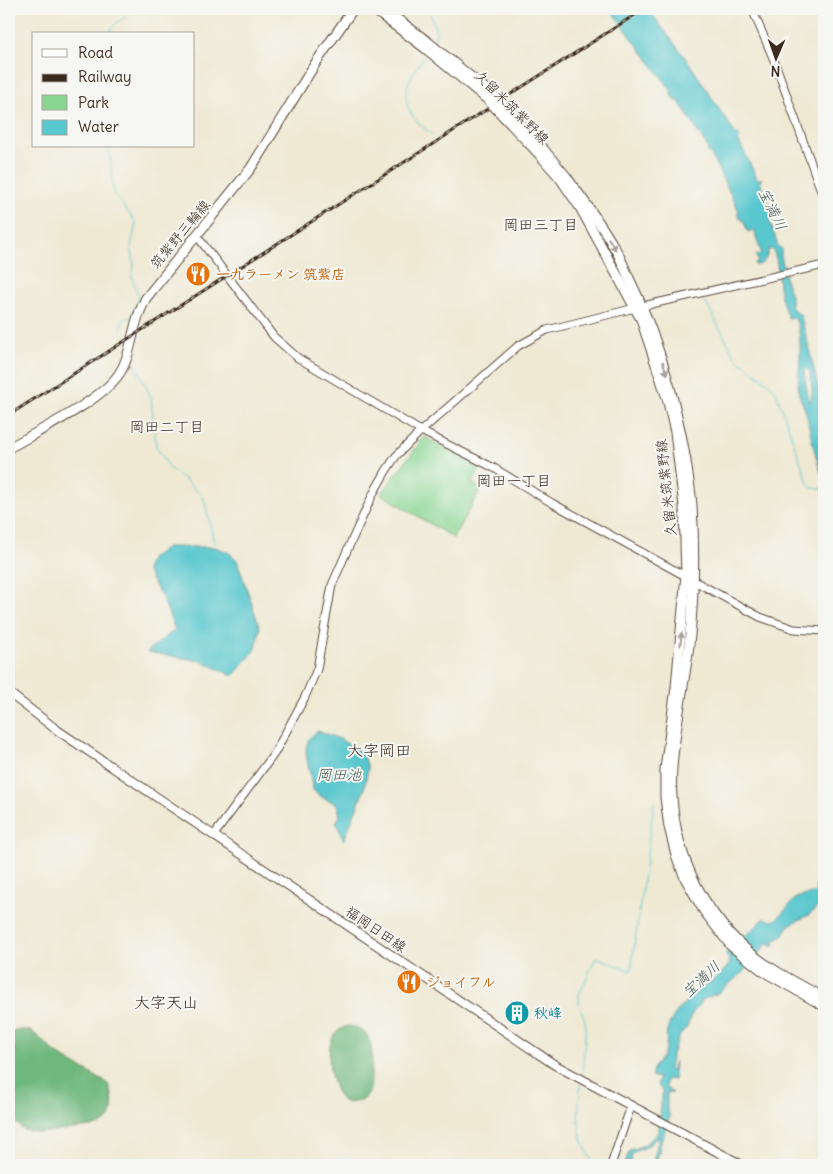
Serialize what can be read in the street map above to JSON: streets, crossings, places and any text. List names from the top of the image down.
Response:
{
  "streets": {
    "main road": ["久留米筑紫野線", "筑紫野三輪線", "福岡日田線"]
  },
  "districts": [
    "岡田三丁目",
    "岡田二丁目",
    "岡田一丁目",
    "大字岡田",
    "大字天山"
  ],
  "water": ["宝満川", "岡田池"],
  "places": {
    "restaurant": ["一九ラーメン 筑紫店", "ジョイフル"],
    "building": ["秋峰"]
  },
  "legend": [
    "Road",
    "Railway",
    "Park",
    "Water"
  ],
  "north": "bottom"
}
